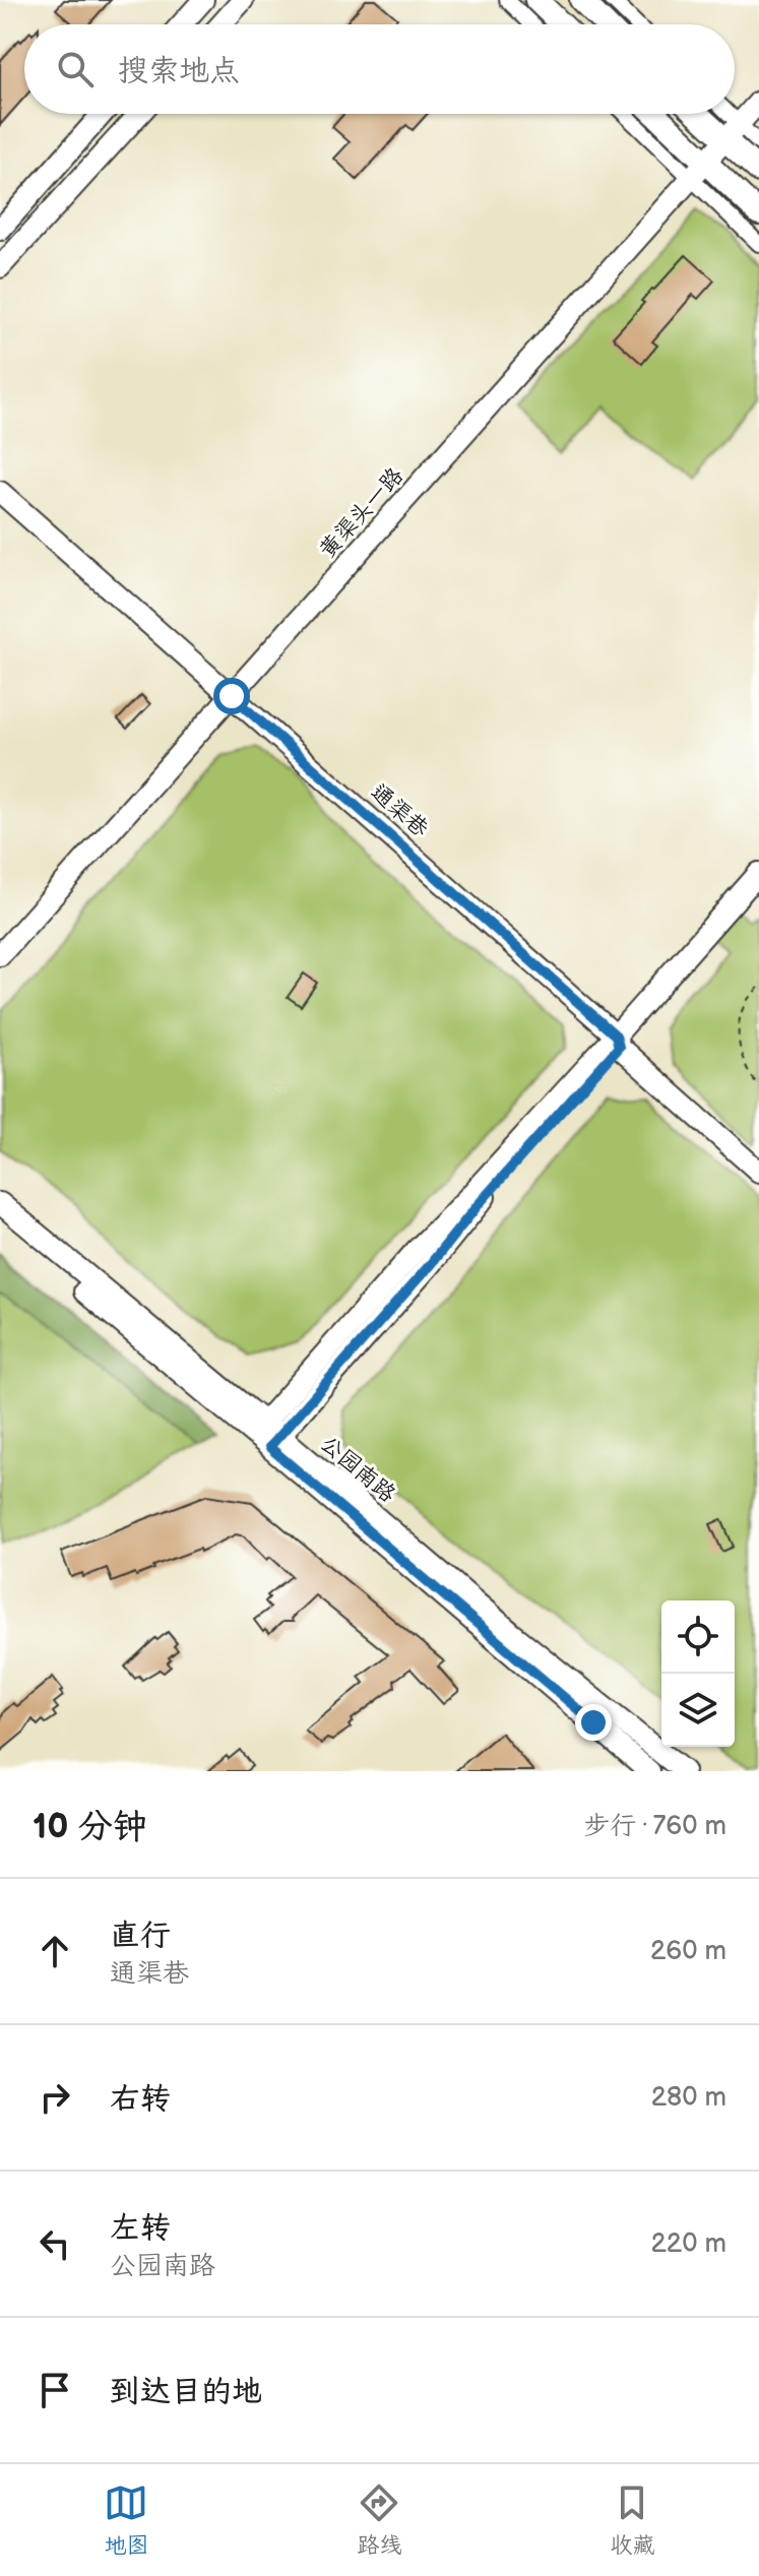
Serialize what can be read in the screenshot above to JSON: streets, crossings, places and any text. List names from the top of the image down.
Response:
{
  "streets": {
    "street": ["黄渠头一路", "通渠巷", "公园南路"]
  },
  "crossings": [
    ["黄渠头一路", "通渠巷"]
  ],
  "page": {
    "search": "搜索地点",
    "heading": ["10 分钟", "步行 · 760 m"],
    "list": [
      ["直行", "通渠巷", "260 m"],
      ["右转", "280 m"],
      ["左转", "公园南路", "220 m"],
      "到达目的地"
    ],
    "nav": ["地图", "路线", "收藏"]
  }
}
